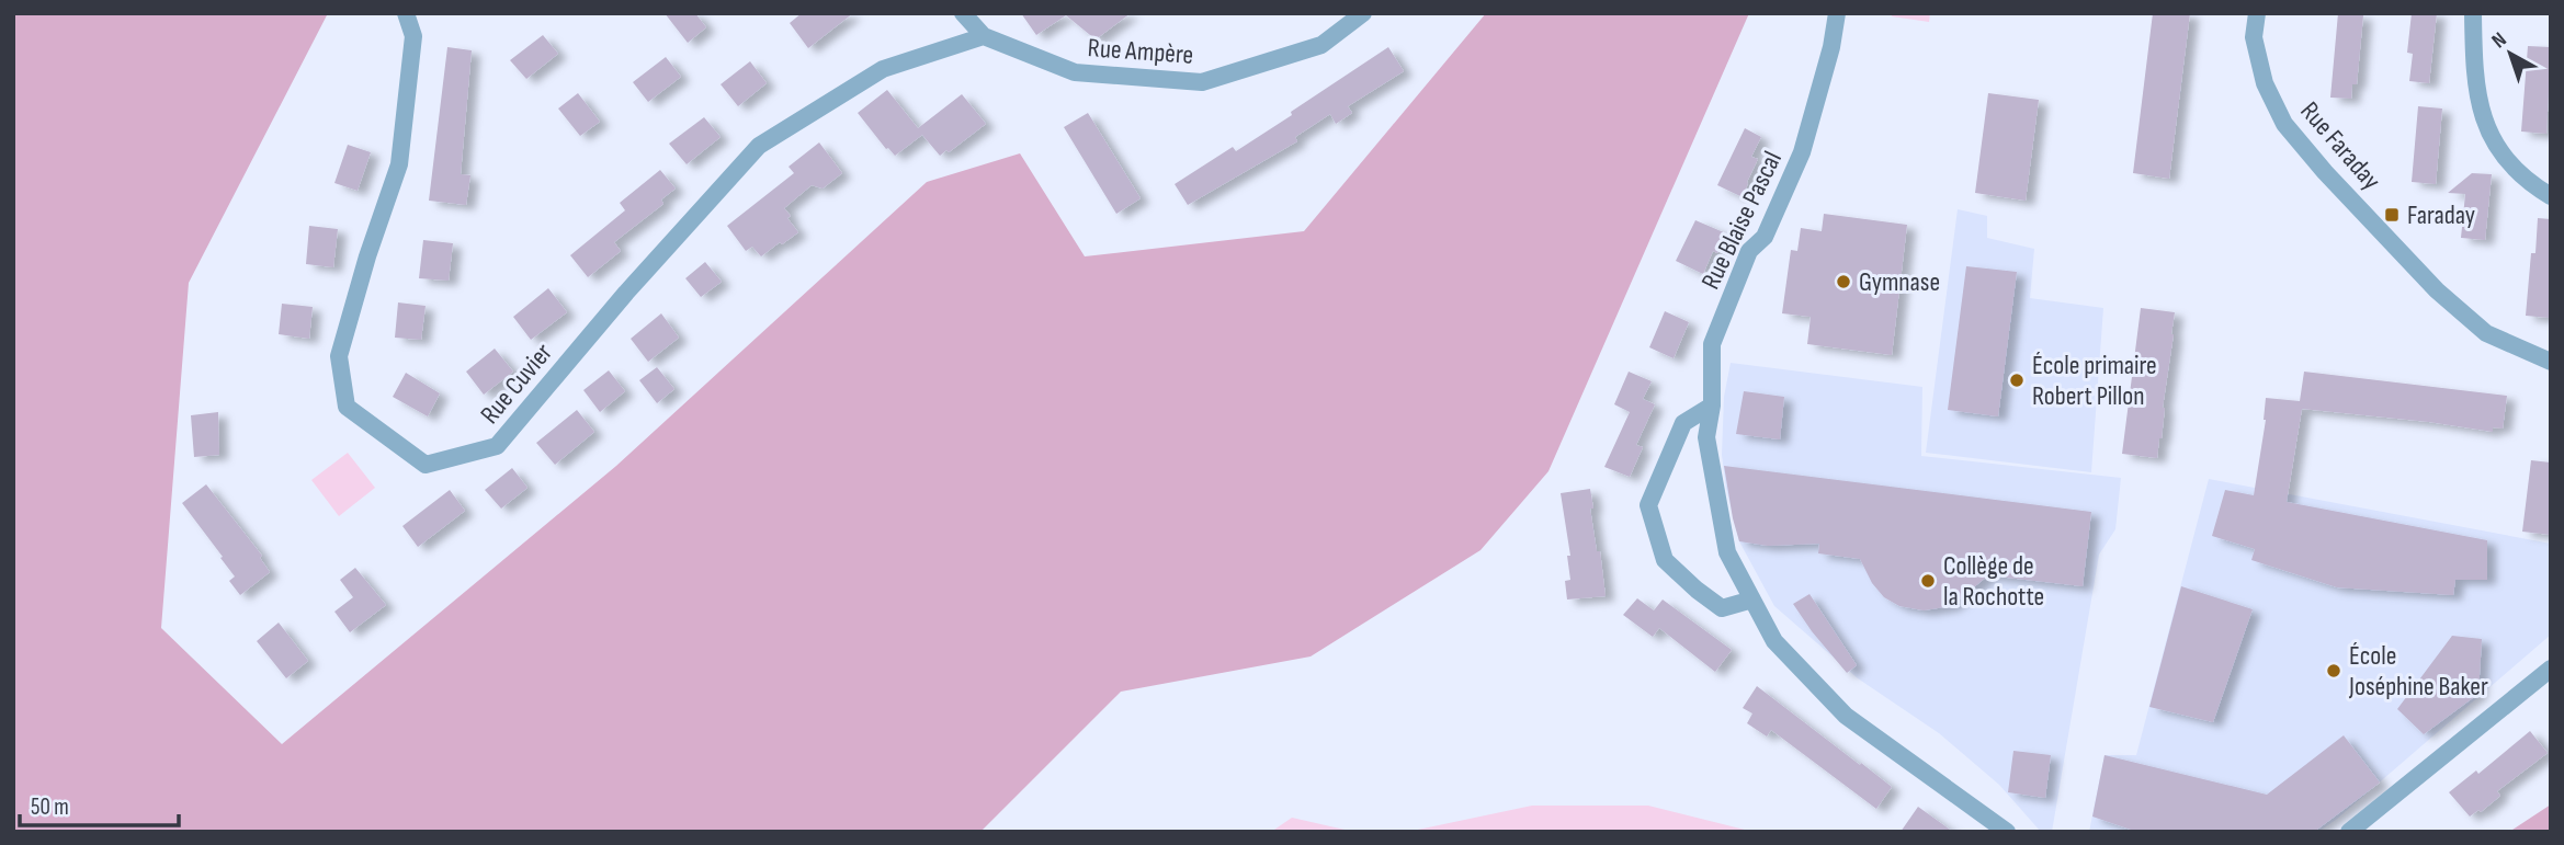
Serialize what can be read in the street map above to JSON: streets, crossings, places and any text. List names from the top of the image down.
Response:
{
  "streets": {
    "street": [
      "Rue Ampère",
      "Rue Faraday",
      "Rue Blaise Pascal",
      "Rue Cuvier"
    ]
  },
  "crossings": [
    ["Rue Ampère", "Rue Cuvier"]
  ],
  "places": {
    "transit": ["Faraday"],
    "other": [
      "Gymnase",
      "École primaire Robert Pillon",
      "Collège de la Rochotte",
      "École Joséphine Baker"
    ]
  },
  "scale_bar": "50 m",
  "north": "top left"
}
